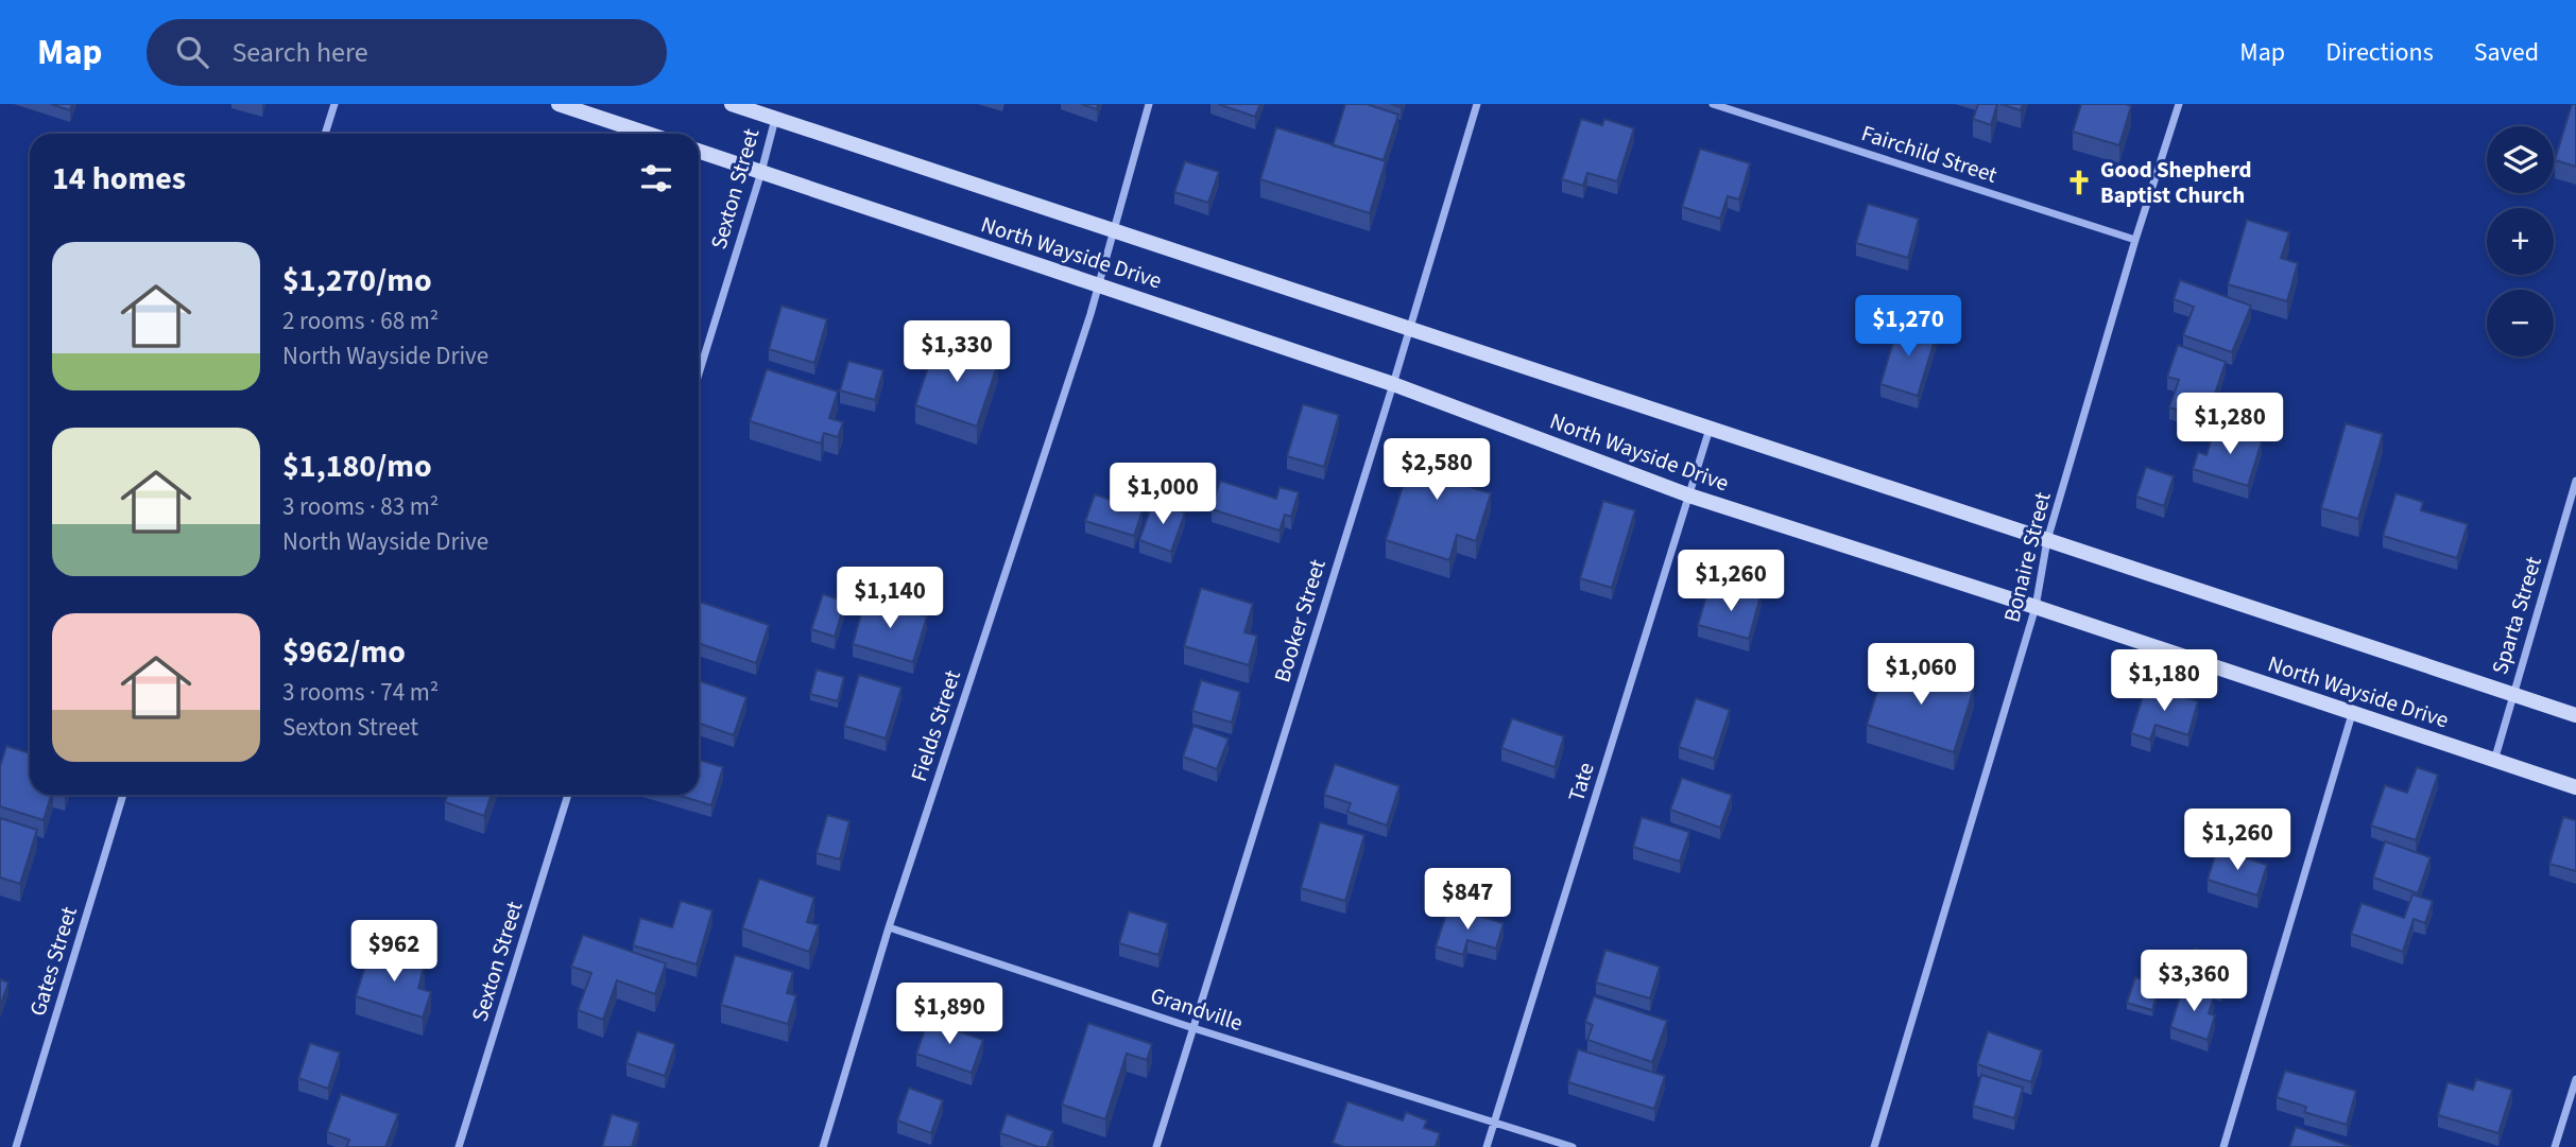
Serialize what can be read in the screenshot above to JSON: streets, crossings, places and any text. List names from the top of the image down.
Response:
{
  "streets": {
    "main road": ["North Wayside Drive"],
    "street": [
      "Fairchild Street",
      "Sexton Street",
      "Bonaire Street",
      "Sparta Street",
      "Booker Street",
      "Fields Street",
      "Tate",
      "Gates Street",
      "Grandville"
    ]
  },
  "crossings": [
    ["Fairchild Street", "Bonaire Street"],
    ["Sexton Street", "North Wayside Drive"],
    ["North Wayside Drive", "Bonaire Street"],
    ["North Wayside Drive", "Sparta Street"],
    ["North Wayside Drive", "Booker Street"],
    ["North Wayside Drive", "Fields Street"],
    ["North Wayside Drive", "Tate"],
    ["Booker Street", "Grandville"],
    ["Fields Street", "Grandville"],
    ["Tate", "Grandville"]
  ],
  "places": {
    "church": ["Good Shepherd Baptist Church"]
  },
  "page": {
    "header": "Map",
    "search": "Search here",
    "nav": ["Map", "Directions", "Saved"],
    "map_buttons": ["+", "−"],
    "heading": "14 homes",
    "list": [
      {
        "name": "$1,270/mo",
        "note": "2 rooms · 68 m² · North Wayside Drive"
      },
      {
        "name": "$1,180/mo",
        "note": "3 rooms · 83 m² · North Wayside Drive"
      },
      {
        "name": "$962/mo",
        "note": "3 rooms · 74 m² · Sexton Street"
      }
    ],
    "price": [
      "$1,270",
      "$1,330",
      "$1,280",
      "$2,580",
      "$1,000",
      "$1,260",
      "$1,140",
      "$1,060",
      "$1,180",
      "$1,260",
      "$847",
      "$962",
      "$3,360",
      "$1,890"
    ]
  }
}
